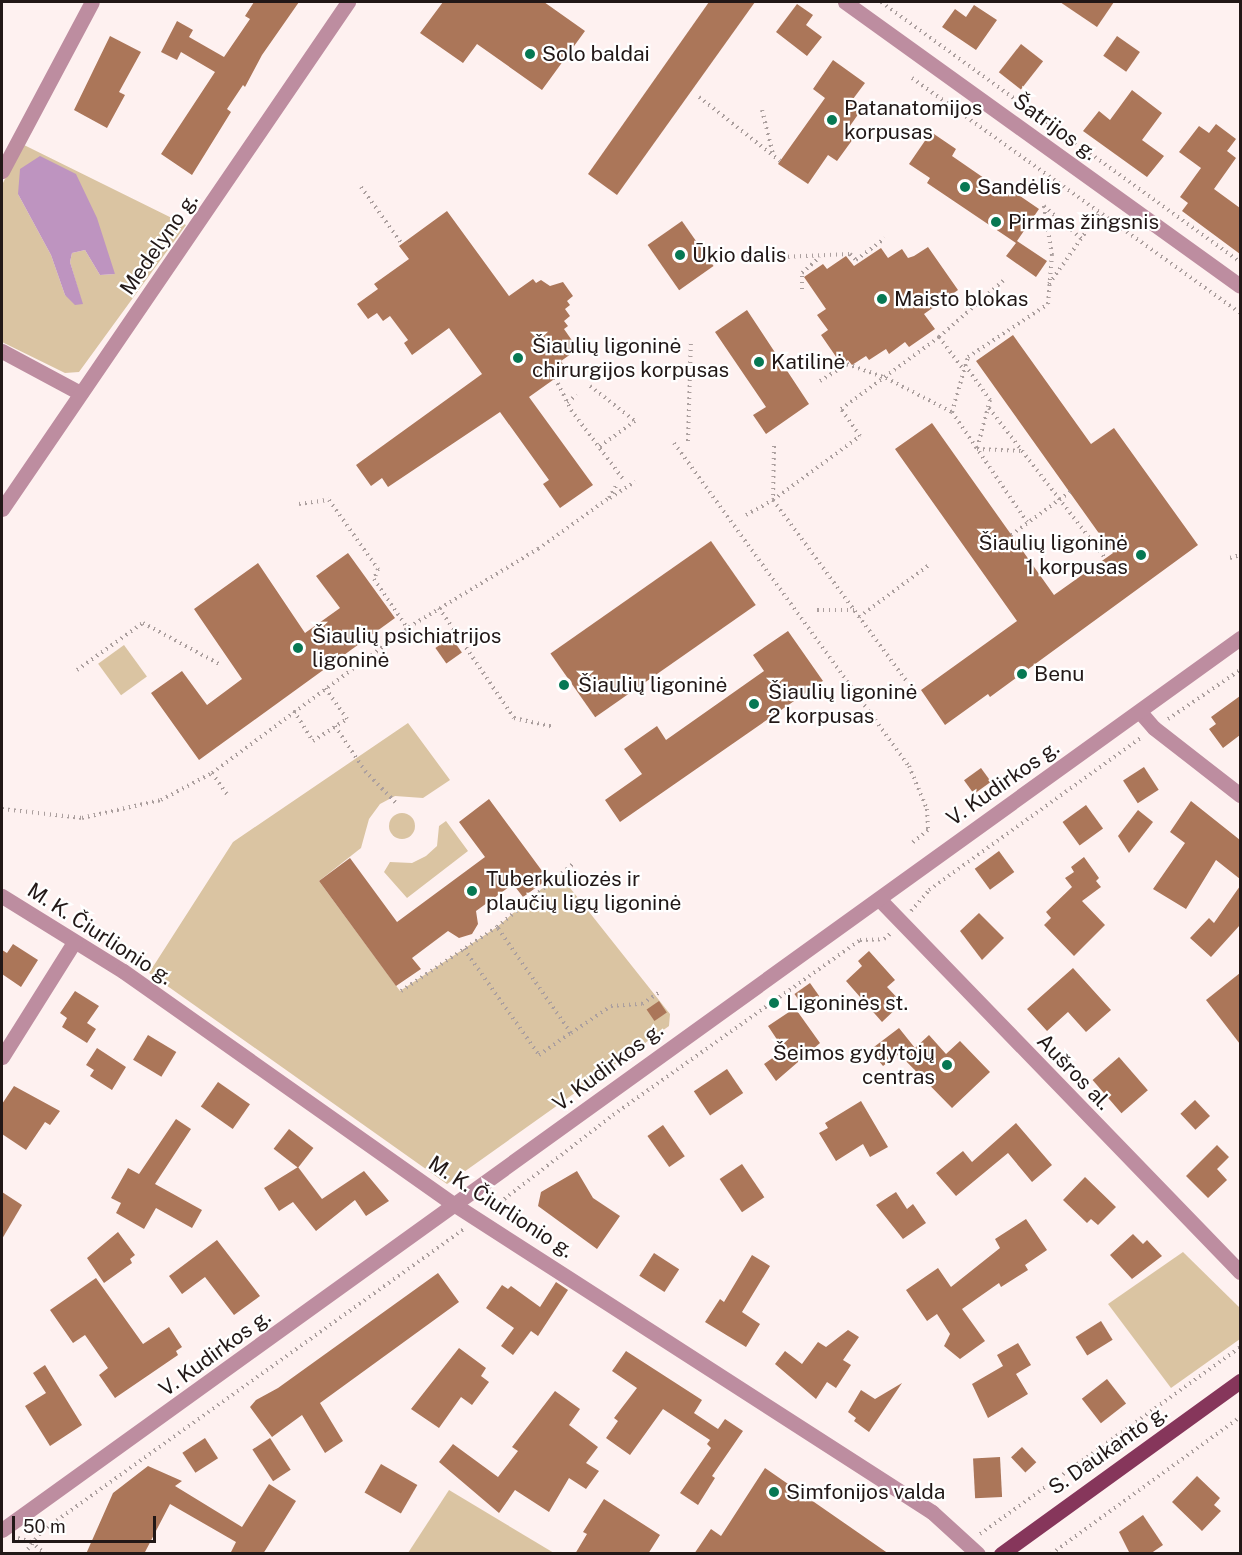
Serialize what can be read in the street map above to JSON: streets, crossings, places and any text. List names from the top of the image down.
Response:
{
  "streets": {
    "main road": ["S. Daukanto g."],
    "street": [
      "Šatrijos g.",
      "Medelyno g.",
      "V. Kudirkos g.",
      "M. K. Čiurlionio g.",
      "Aušros al."
    ]
  },
  "crossings": [
    ["V. Kudirkos g.", "M. K. Čiurlionio g."],
    ["V. Kudirkos g.", "Aušros al."]
  ],
  "places": [
    "Solo baldai",
    "Patanatomijos korpusas",
    "Sandėlis",
    "Pirmas žingsnis",
    "Ūkio dalis",
    "Maisto blokas",
    "Šiaulių ligoninė chirurgijos korpusas",
    "Katilinė",
    "Šiaulių ligoninė 1 korpusas",
    "Šiaulių psichiatrijos ligoninė",
    "Benu",
    "Šiaulių ligoninė",
    "Šiaulių ligoninė 2 korpusas",
    "Tuberkuliozės ir plaučių ligų ligoninė",
    "Ligoninės st.",
    "Šeimos gydytojų centras",
    "Simfonijos valda"
  ],
  "scale_bar": "50 m"
}
